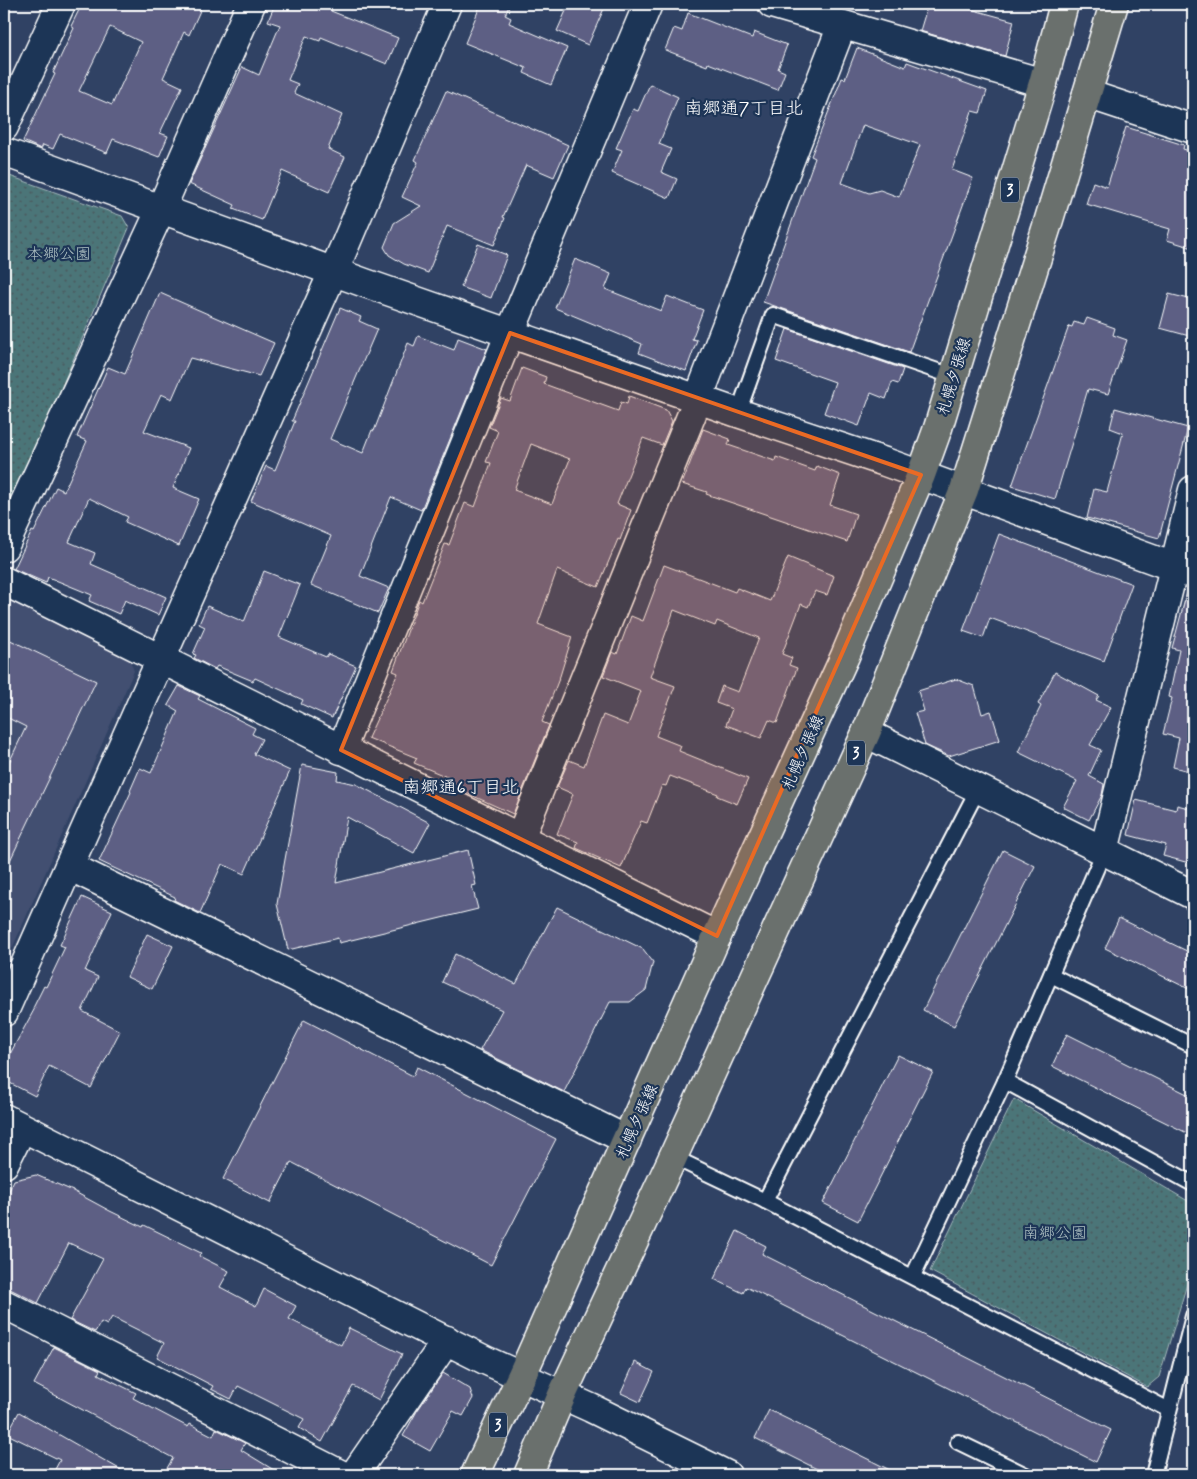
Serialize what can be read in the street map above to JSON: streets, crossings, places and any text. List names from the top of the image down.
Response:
{
  "streets": {
    "main road": ["3", "札幌夕張線"]
  },
  "districts": ["南郷通7丁目北", "南郷通6丁目北"],
  "parks": ["本郷公園", "南郷公園"]
}
